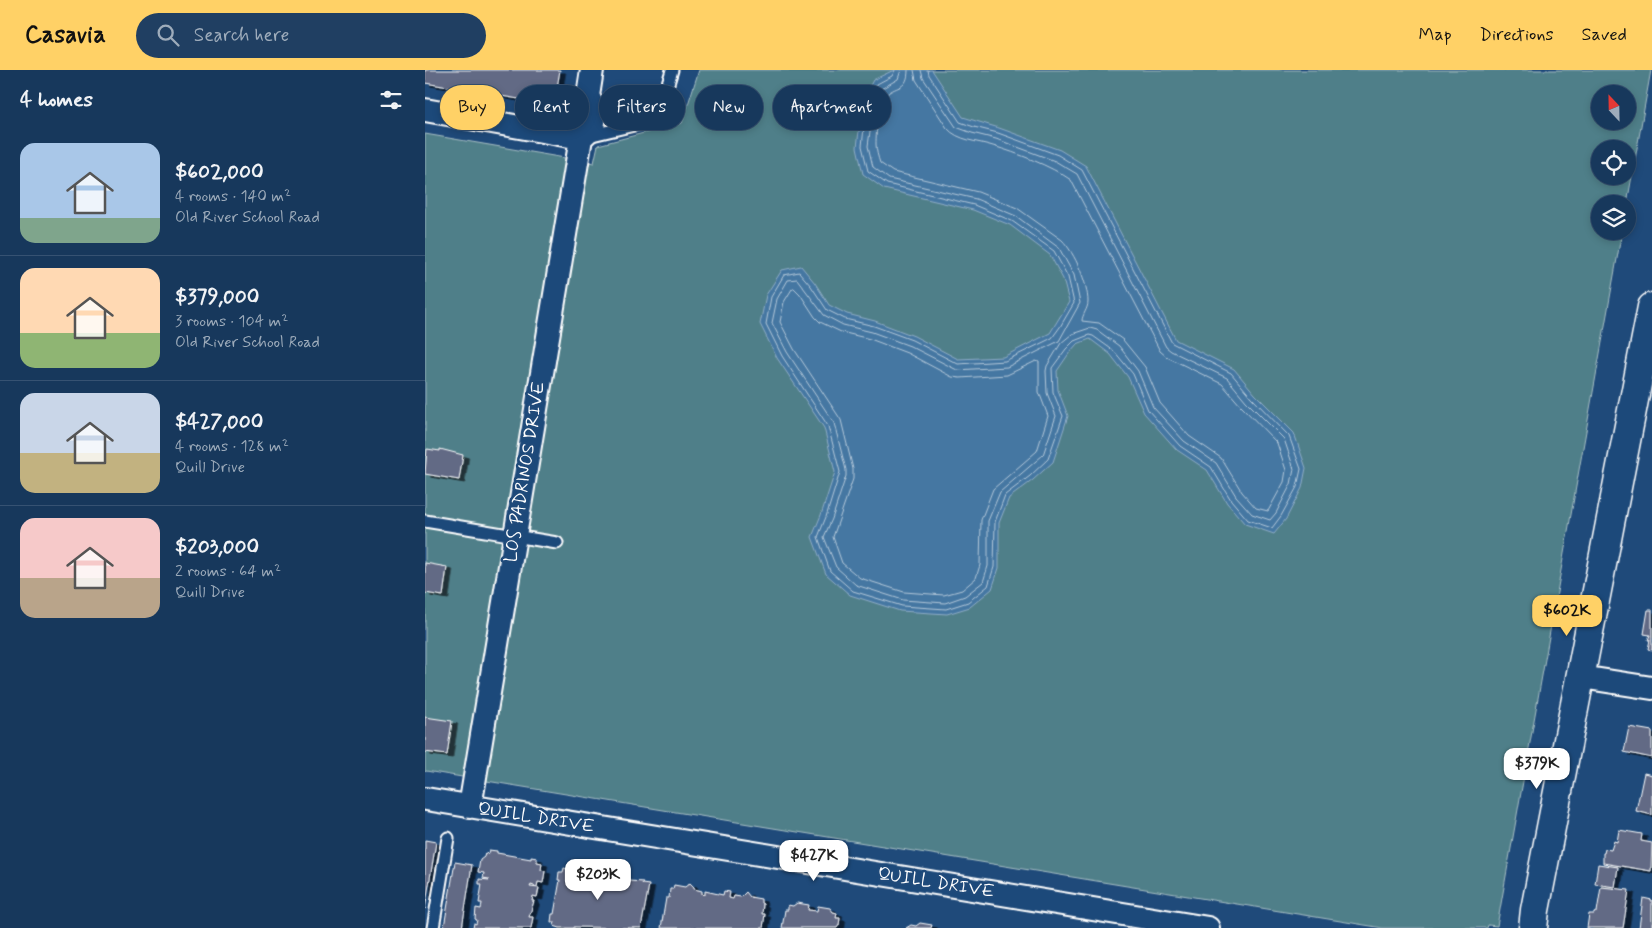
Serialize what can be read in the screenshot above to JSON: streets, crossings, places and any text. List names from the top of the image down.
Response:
{
  "streets": {
    "street": ["LOS PADRINOS DRIVE", "QUILL DRIVE"]
  },
  "crossings": [
    ["LOS PADRINOS DRIVE", "QUILL DRIVE"]
  ],
  "north": "top",
  "page": {
    "header": "Casavia",
    "search": "Search here",
    "nav": ["Map", "Directions", "Saved"],
    "heading": "4 homes",
    "chip": [
      "Buy",
      "Rent",
      "Filters",
      "New",
      "Apartment"
    ],
    "list": [
      {
        "name": "$602,000",
        "note": "4 rooms · 140 m² · Old River School Road"
      },
      {
        "name": "$379,000",
        "note": "3 rooms · 104 m² · Old River School Road"
      },
      {
        "name": "$427,000",
        "note": "4 rooms · 128 m² · Quill Drive"
      },
      {
        "name": "$203,000",
        "note": "2 rooms · 64 m² · Quill Drive"
      }
    ],
    "price": [
      "$602K",
      "$379K",
      "$427K",
      "$203K"
    ]
  }
}
